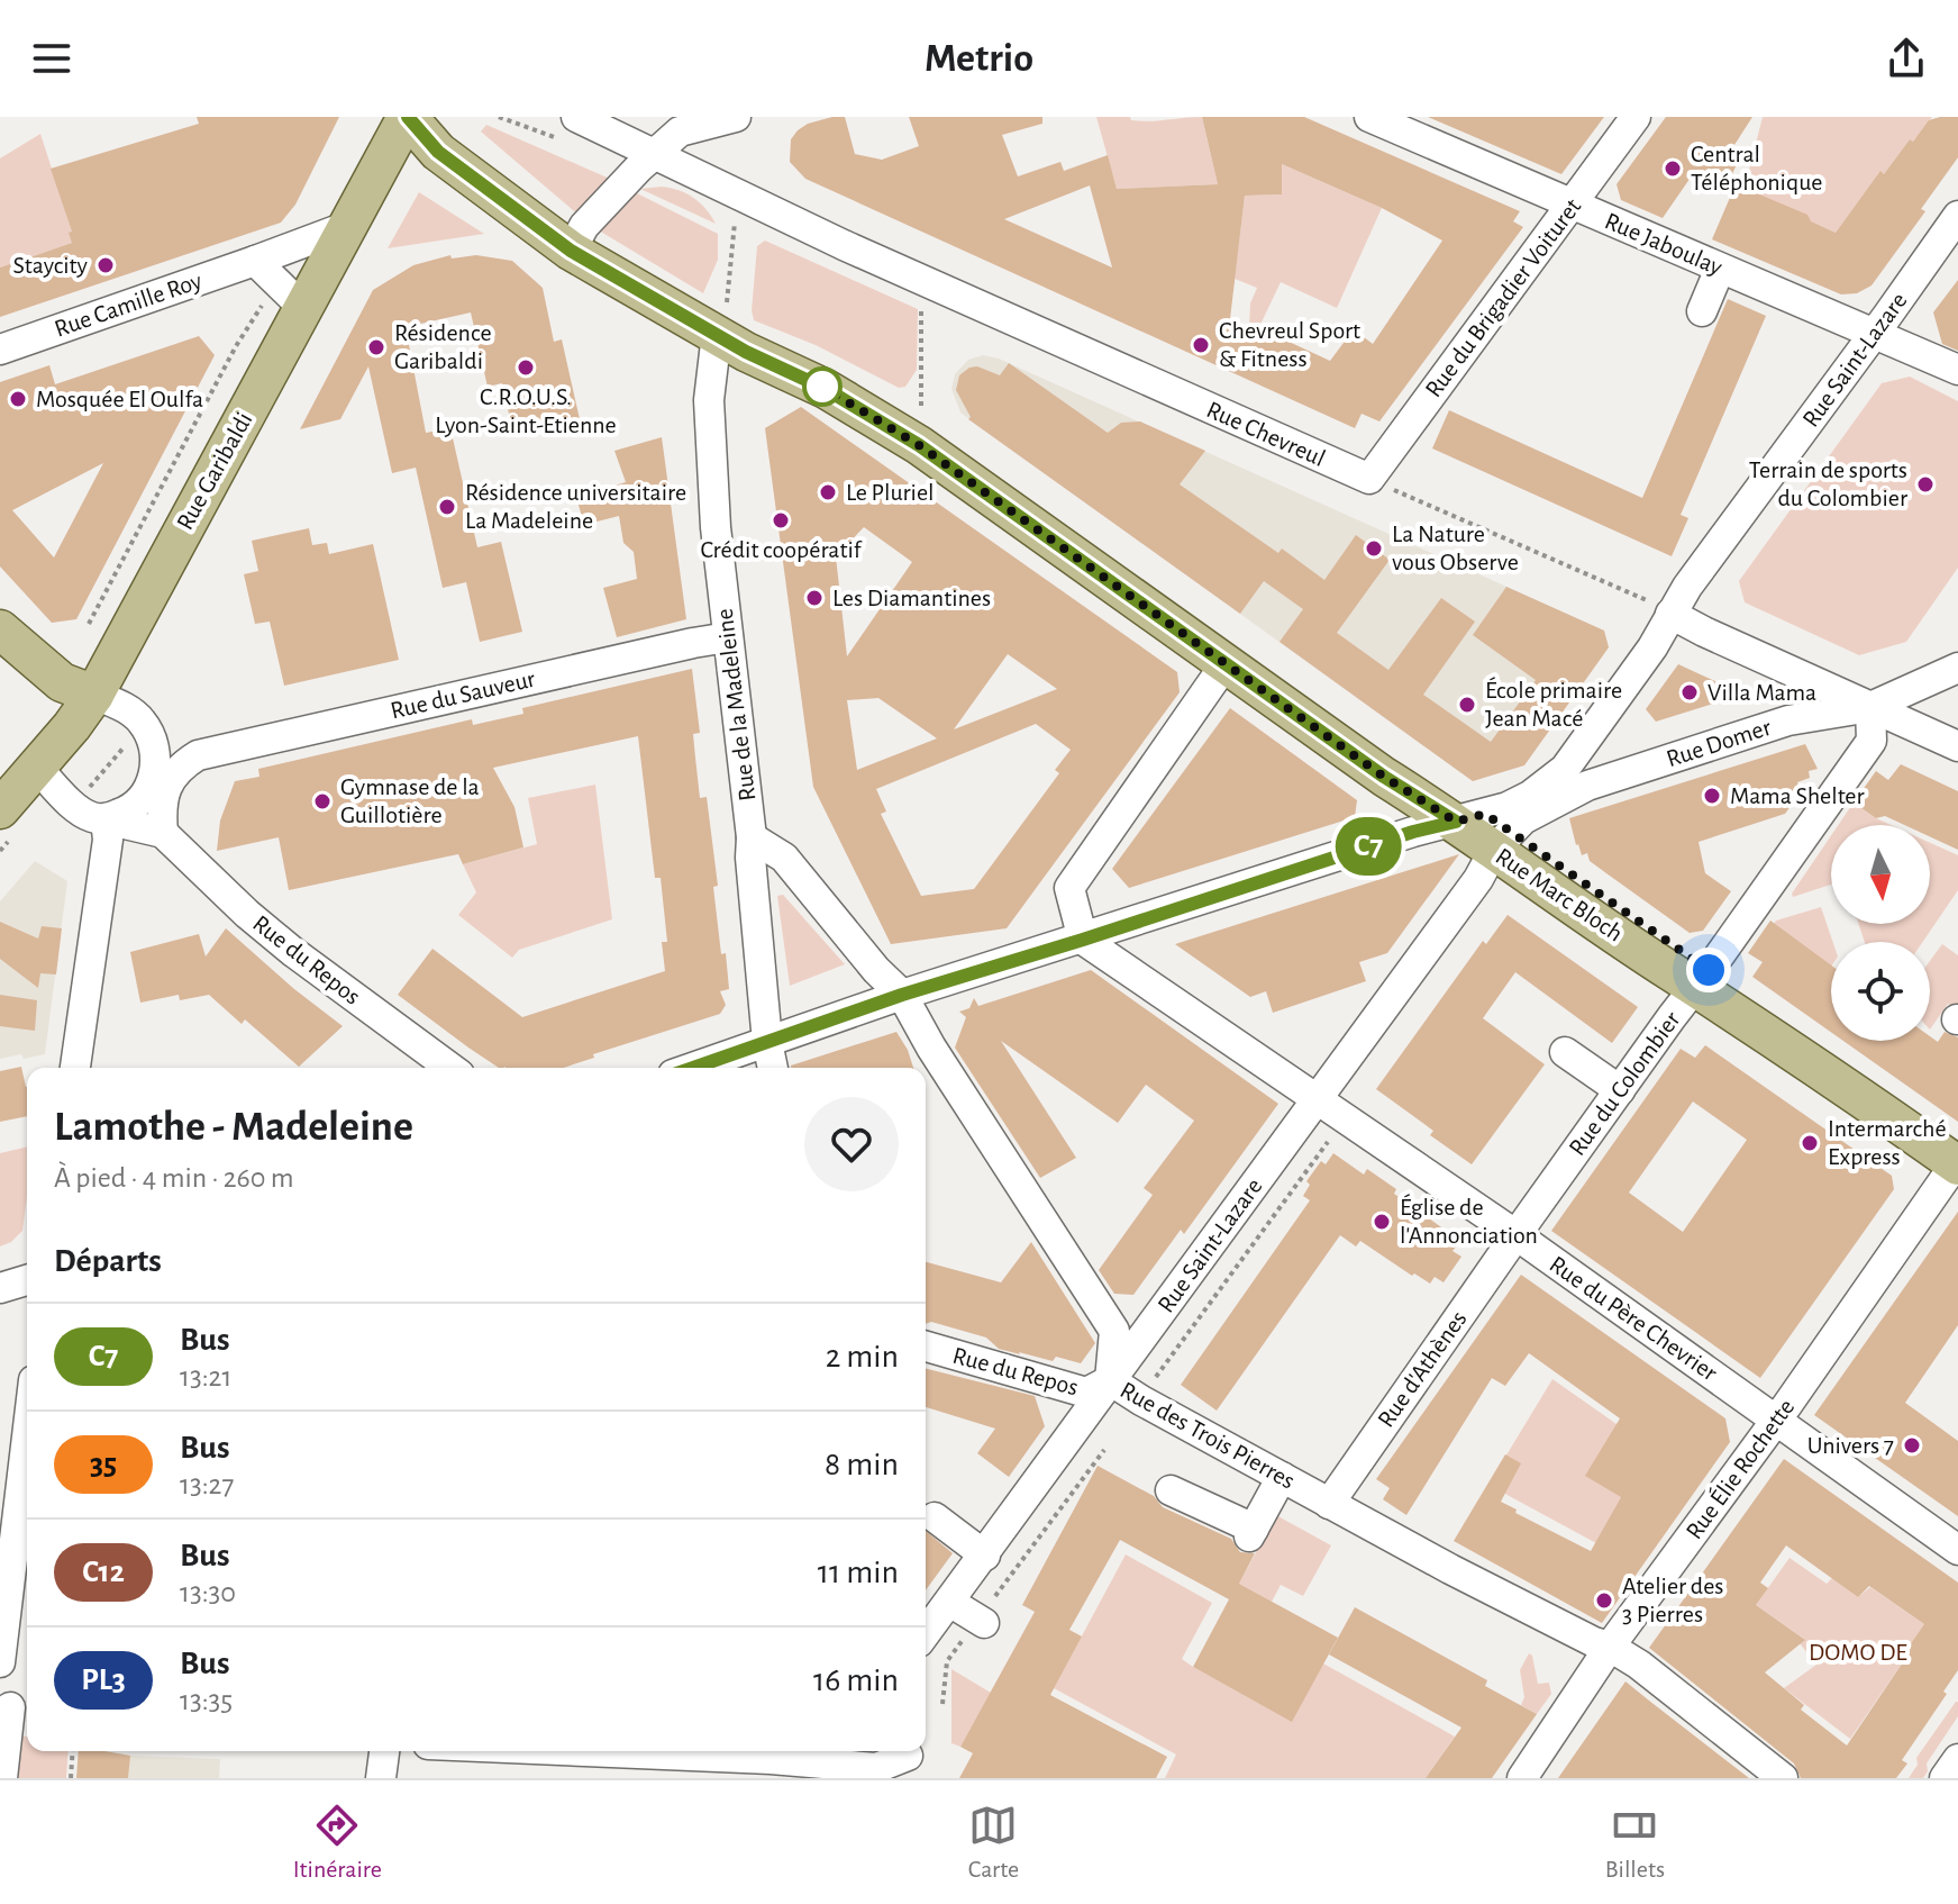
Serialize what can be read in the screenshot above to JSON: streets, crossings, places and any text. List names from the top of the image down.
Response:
{
  "streets": {
    "main road": ["Rue Garibaldi", "Rue Marc Bloch"],
    "street": [
      "Rue Jaboulay",
      "Rue du Brigadier Voituret",
      "Rue Camille Roy",
      "Rue Saint-Lazare",
      "Rue Chevreul",
      "Rue du Sauveur",
      "Rue de la Madeleine",
      "Rue Domer",
      "Rue du Repos",
      "Rue du Colombier",
      "Rue du Père Chevrier",
      "Rue d'Athènes",
      "Rue des Trois Pierres",
      "Rue Élie Rochette"
    ]
  },
  "crossings": [
    ["Rue Jaboulay", "Rue du Brigadier Voituret"],
    ["Rue Jaboulay", "Rue Saint-Lazare"],
    ["Rue du Brigadier Voituret", "Rue Chevreul"],
    ["Rue Camille Roy", "Rue Garibaldi"],
    ["Rue Saint-Lazare", "Rue Domer"],
    ["Rue Saint-Lazare", "Rue Marc Bloch"],
    ["Rue Saint-Lazare", "Rue du Repos"],
    ["Rue Saint-Lazare", "Rue du Père Chevrier"],
    ["Rue Saint-Lazare", "Rue des Trois Pierres"],
    ["Rue du Sauveur", "Rue de la Madeleine"],
    ["Rue de la Madeleine", "Rue Marc Bloch"],
    ["Rue de la Madeleine", "Rue des Trois Pierres"],
    ["Rue Domer", "Rue Marc Bloch"],
    ["Rue Domer", "Rue du Colombier"],
    ["Rue Marc Bloch", "Rue du Colombier"],
    ["Rue Marc Bloch", "Rue Élie Rochette"],
    ["Rue du Repos", "Rue des Trois Pierres"],
    ["Rue du Colombier", "Rue du Père Chevrier"],
    ["Rue du Colombier", "Rue d'Athènes"],
    ["Rue du Père Chevrier", "Rue d'Athènes"],
    ["Rue du Père Chevrier", "Rue Élie Rochette"],
    ["Rue d'Athènes", "Rue des Trois Pierres"],
    ["Rue des Trois Pierres", "Rue Élie Rochette"]
  ],
  "parks": ["DOMO DE"],
  "places": [
    "Central Téléphonique",
    "Staycity",
    "Chevreul Sport & Fitness",
    "Résidence Garibaldi",
    "C.R.O.U.S. Lyon-Saint-Etienne",
    "Mosquée El Oulfa",
    "Terrain de sports du Colombier",
    "Le Pluriel",
    "Résidence universitaire La Madeleine",
    "Crédit coopératif",
    "La Nature vous Observe",
    "Les Diamantines",
    "Villa Mama",
    "École primaire Jean Macé",
    "Mama Shelter",
    "Gymnase de la Guillotière",
    "Intermarché Express",
    "Église de l'Annonciation",
    "Univers 7",
    "Atelier des 3 Pierres"
  ],
  "lines": ["bus line C7"],
  "north": "bottom",
  "page": {
    "header": "Metrio",
    "on_map": "C7",
    "heading": [
      ["Lamothe - Madeleine", "À pied · 4 min · 260 m"],
      "Départs"
    ],
    "list": [
      {
        "mark": "C7",
        "name": "Bus",
        "note": "13:21",
        "value": "2 min"
      },
      {
        "mark": "35",
        "name": "Bus",
        "note": "13:27",
        "value": "8 min"
      },
      {
        "mark": "C12",
        "name": "Bus",
        "note": "13:30",
        "value": "11 min"
      },
      {
        "mark": "PL3",
        "name": "Bus",
        "note": "13:35",
        "value": "16 min"
      }
    ],
    "tabs": ["Itinéraire", "Carte", "Billets"]
  }
}
